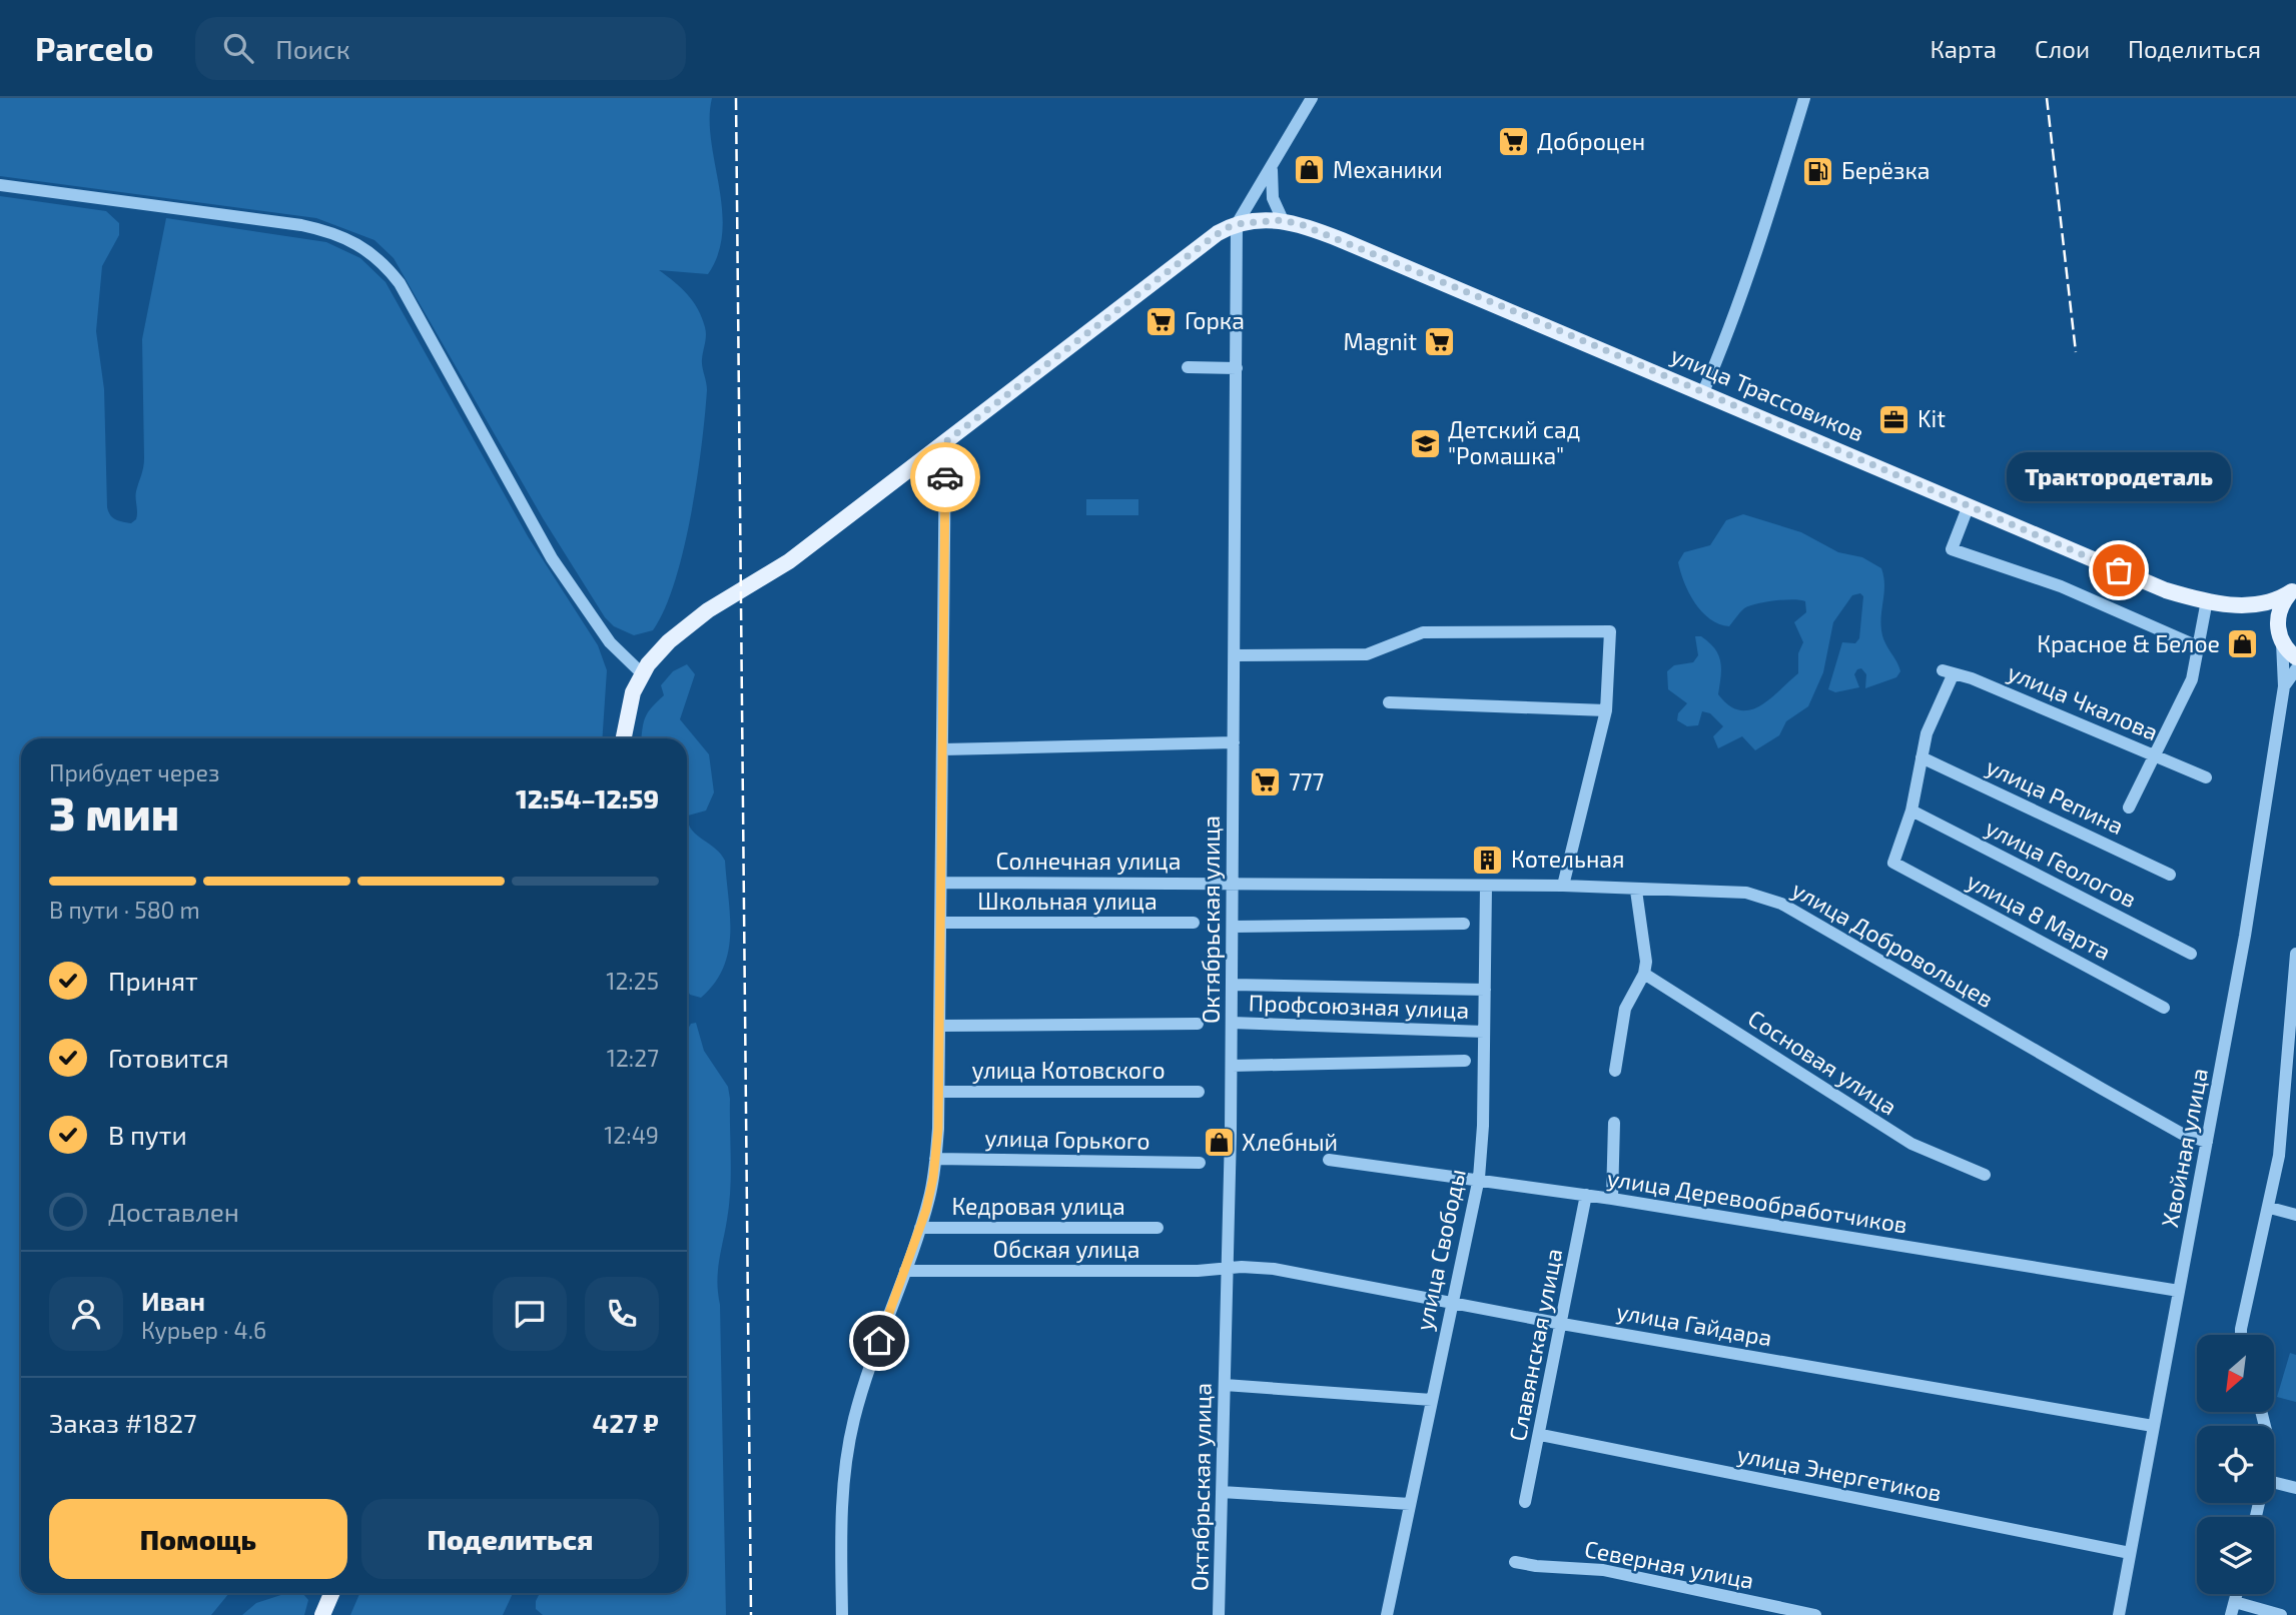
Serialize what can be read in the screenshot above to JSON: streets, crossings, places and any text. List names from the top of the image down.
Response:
{
  "streets": {
    "main road": ["улица Трассовиков"],
    "street": [
      "улица Чкалова",
      "улица Репина",
      "Солнечная улица",
      "улица Геологов",
      "Школьная улица",
      "улица 8 Марта",
      "Октябрьская улица",
      "улица Добровольцев",
      "Профсоюзная улица",
      "Сосновая улица",
      "улица Котовского",
      "улица Горького",
      "Хвойная улица",
      "улица Деревообработчиков",
      "Кедровая улица",
      "Обская улица",
      "улица Свободы",
      "улица Гайдара",
      "Славянская улица",
      "улица Энергетиков",
      "Северная улица"
    ]
  },
  "crossings": [
    ["улица Чкалова", "улица Репина"],
    ["Солнечная улица", "Октябрьская улица"],
    ["Солнечная улица", "улица Добровольцев"],
    ["Солнечная улица", "улица Свободы"],
    ["улица Геологов", "улица 8 Марта"],
    ["Октябрьская улица", "Профсоюзная улица"],
    ["Октябрьская улица", "Обская улица"],
    ["Октябрьская улица", "улица Гайдара"],
    ["улица Добровольцев", "Хвойная улица"],
    ["улица Добровольцев", "улица Свободы"],
    ["Профсоюзная улица", "улица Свободы"],
    ["Хвойная улица", "улица Деревообработчиков"],
    ["Хвойная улица", "улица Гайдара"],
    ["Хвойная улица", "улица Энергетиков"],
    ["улица Деревообработчиков", "улица Свободы"],
    ["улица Деревообработчиков", "Славянская улица"],
    ["Обская улица", "улица Гайдара"],
    ["улица Свободы", "улица Гайдара"],
    ["улица Гайдара", "Славянская улица"],
    ["Славянская улица", "улица Энергетиков"]
  ],
  "places": {
    "supermarket": [
      "Доброцен",
      "Горка",
      "Magnit",
      "777"
    ],
    "shop": ["Механики", "Красное & Белое", "Хлебный"],
    "fuel station": ["Берёзка"],
    "office": ["Kit"],
    "school or university": ["Детский сад \"Ромашка\""],
    "other": ["Трактородеталь"],
    "building": ["Котельная"]
  },
  "north": "bottom left",
  "page": {
    "header": "Parcelo",
    "search": "Поиск",
    "nav": ["Карта", "Слои", "Поделиться"],
    "bubble": "Трактородеталь",
    "heading": ["3 мин", "Прибудет через", "12:54–12:59"],
    "panel": [
      "Иван",
      "Курьер · 4.6",
      "Заказ #1827",
      "427 ₽"
    ],
    "bar": "В пути · 580 m",
    "list": [
      ["Принят", "12:25"],
      ["Готовится", "12:27"],
      ["В пути", "12:49"],
      "Доставлен"
    ],
    "buttons": ["Помощь", "Поделиться"]
  }
}
